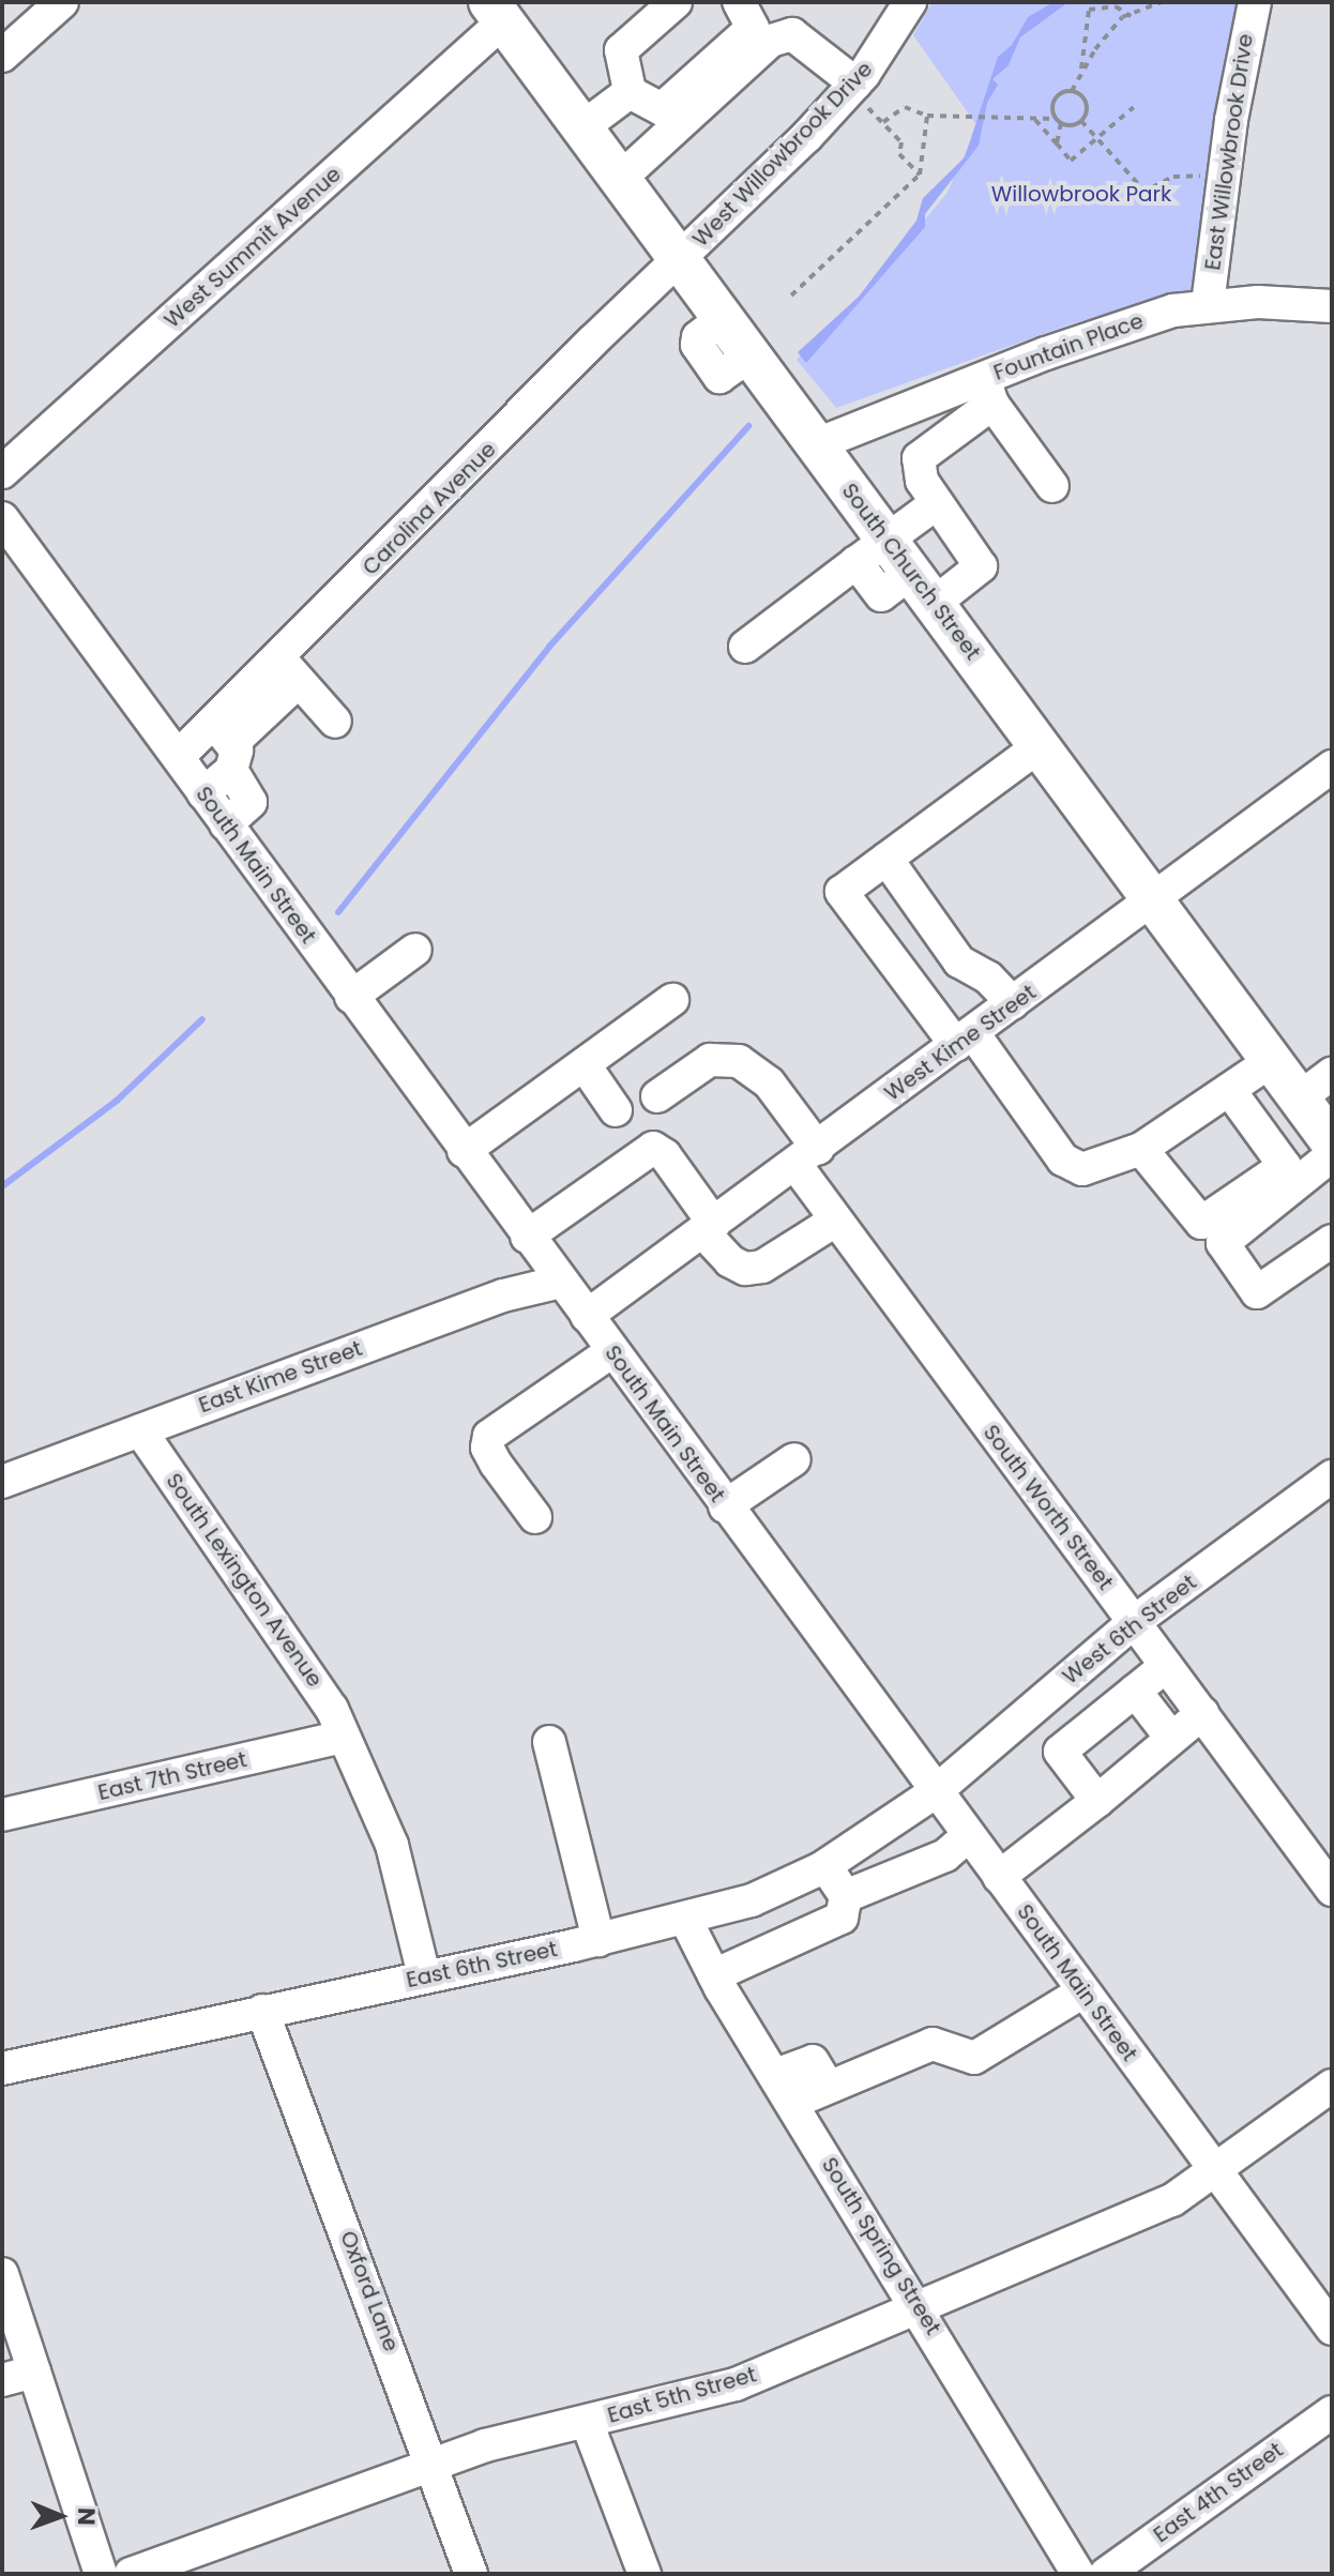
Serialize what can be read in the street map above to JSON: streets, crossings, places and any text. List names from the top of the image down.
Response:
{
  "streets": {
    "main road": ["South Church Street"],
    "street": [
      "East Willowbrook Drive",
      "West Willowbrook Drive",
      "West Summit Avenue",
      "Fountain Place",
      "Carolina Avenue",
      "South Main Street",
      "West Kime Street",
      "East Kime Street",
      "South Worth Street",
      "South Lexington Avenue",
      "West 6th Street",
      "East 7th Street",
      "East 6th Street",
      "South Spring Street",
      "Oxford Lane",
      "East 5th Street",
      "East 4th Street"
    ]
  },
  "crossings": [
    ["East Willowbrook Drive", "Fountain Place"],
    ["West Willowbrook Drive", "Carolina Avenue"],
    ["West Willowbrook Drive", "South Church Street"],
    ["West Summit Avenue", "South Church Street"],
    ["Fountain Place", "South Church Street"],
    ["Carolina Avenue", "South Church Street"],
    ["Carolina Avenue", "South Main Street"],
    ["South Church Street", "West Kime Street"],
    ["South Main Street", "West Kime Street"],
    ["South Main Street", "East Kime Street"],
    ["South Main Street", "West 6th Street"],
    ["South Main Street", "East 6th Street"],
    ["South Main Street", "East 5th Street"],
    ["West Kime Street", "South Worth Street"],
    ["East Kime Street", "South Lexington Avenue"],
    ["South Worth Street", "West 6th Street"],
    ["South Lexington Avenue", "East 7th Street"],
    ["South Lexington Avenue", "East 6th Street"],
    ["West 6th Street", "East 6th Street"],
    ["East 6th Street", "South Spring Street"],
    ["East 6th Street", "Oxford Lane"],
    ["South Spring Street", "East 5th Street"],
    ["Oxford Lane", "East 5th Street"]
  ],
  "parks": ["Willowbrook Park"],
  "north": "right"
}
